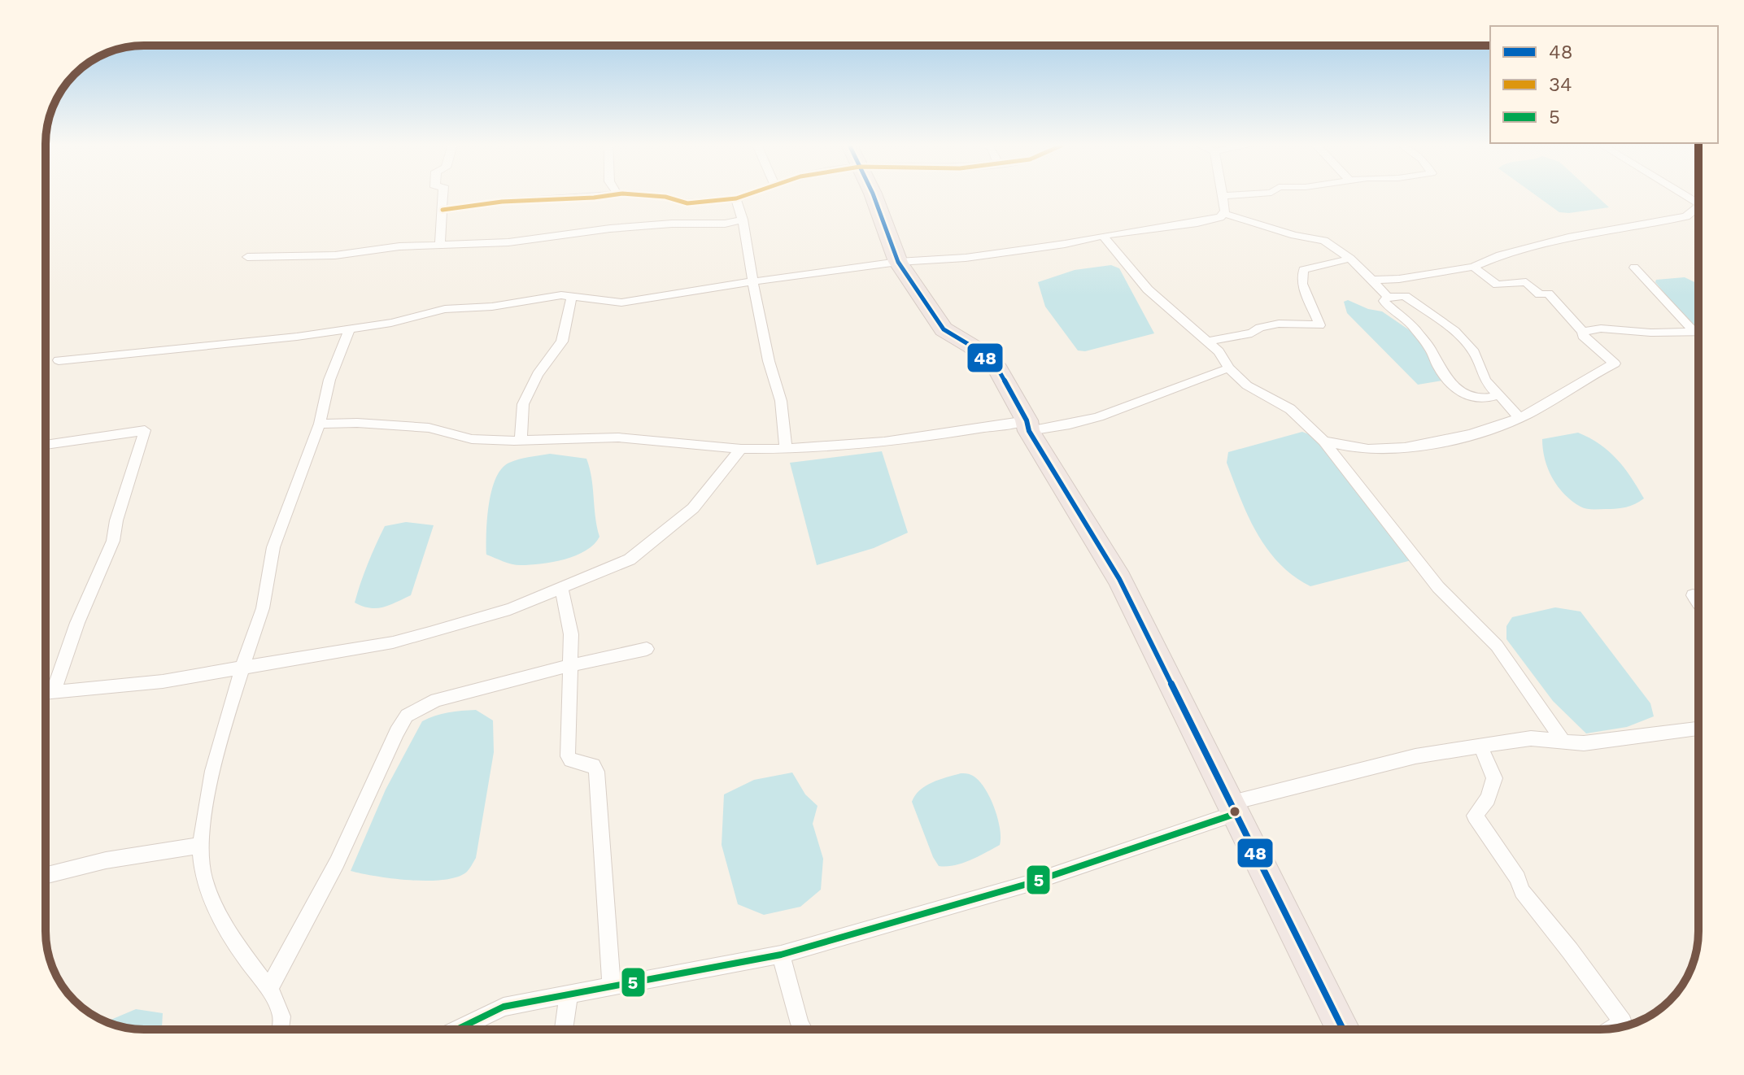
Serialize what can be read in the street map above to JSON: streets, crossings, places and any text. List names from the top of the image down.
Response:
{
  "lines": ["transit line 48", "transit line 34", "transit line 5"],
  "legend": ["48", "34", "5"]
}
